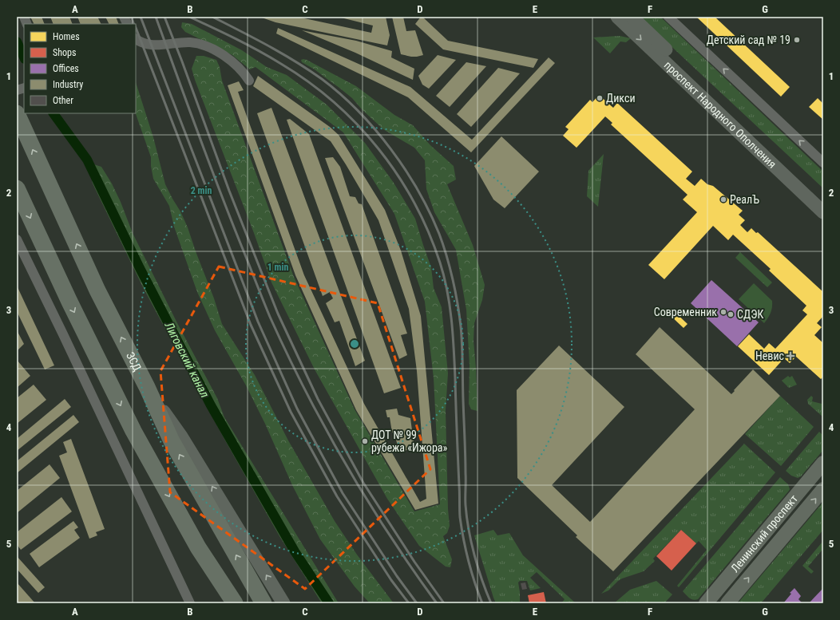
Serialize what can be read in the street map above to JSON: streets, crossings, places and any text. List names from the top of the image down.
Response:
{
  "streets": {
    "highway": ["ЗСД"],
    "main road": ["проспект Народного Ополчения", "Ленинский проспект"]
  },
  "water": ["Лиговский канал"],
  "places": {
    "other": [
      "Детский сад № 19",
      "Дикси",
      "РеалЪ",
      "Современник",
      "СДЭК",
      "ДОТ № 99 рубежа «Ижора»"
    ],
    "health": ["Невис"]
  },
  "legend": [
    "Homes",
    "Shops",
    "Offices",
    "Industry",
    "Other"
  ],
  "grid": {
    "columns": [
      "A",
      "B",
      "C",
      "D",
      "E",
      "F",
      "G"
    ],
    "rows": [
      "1",
      "2",
      "3",
      "4",
      "5"
    ]
  },
  "rings": ["2 min", "1 min"]
}
